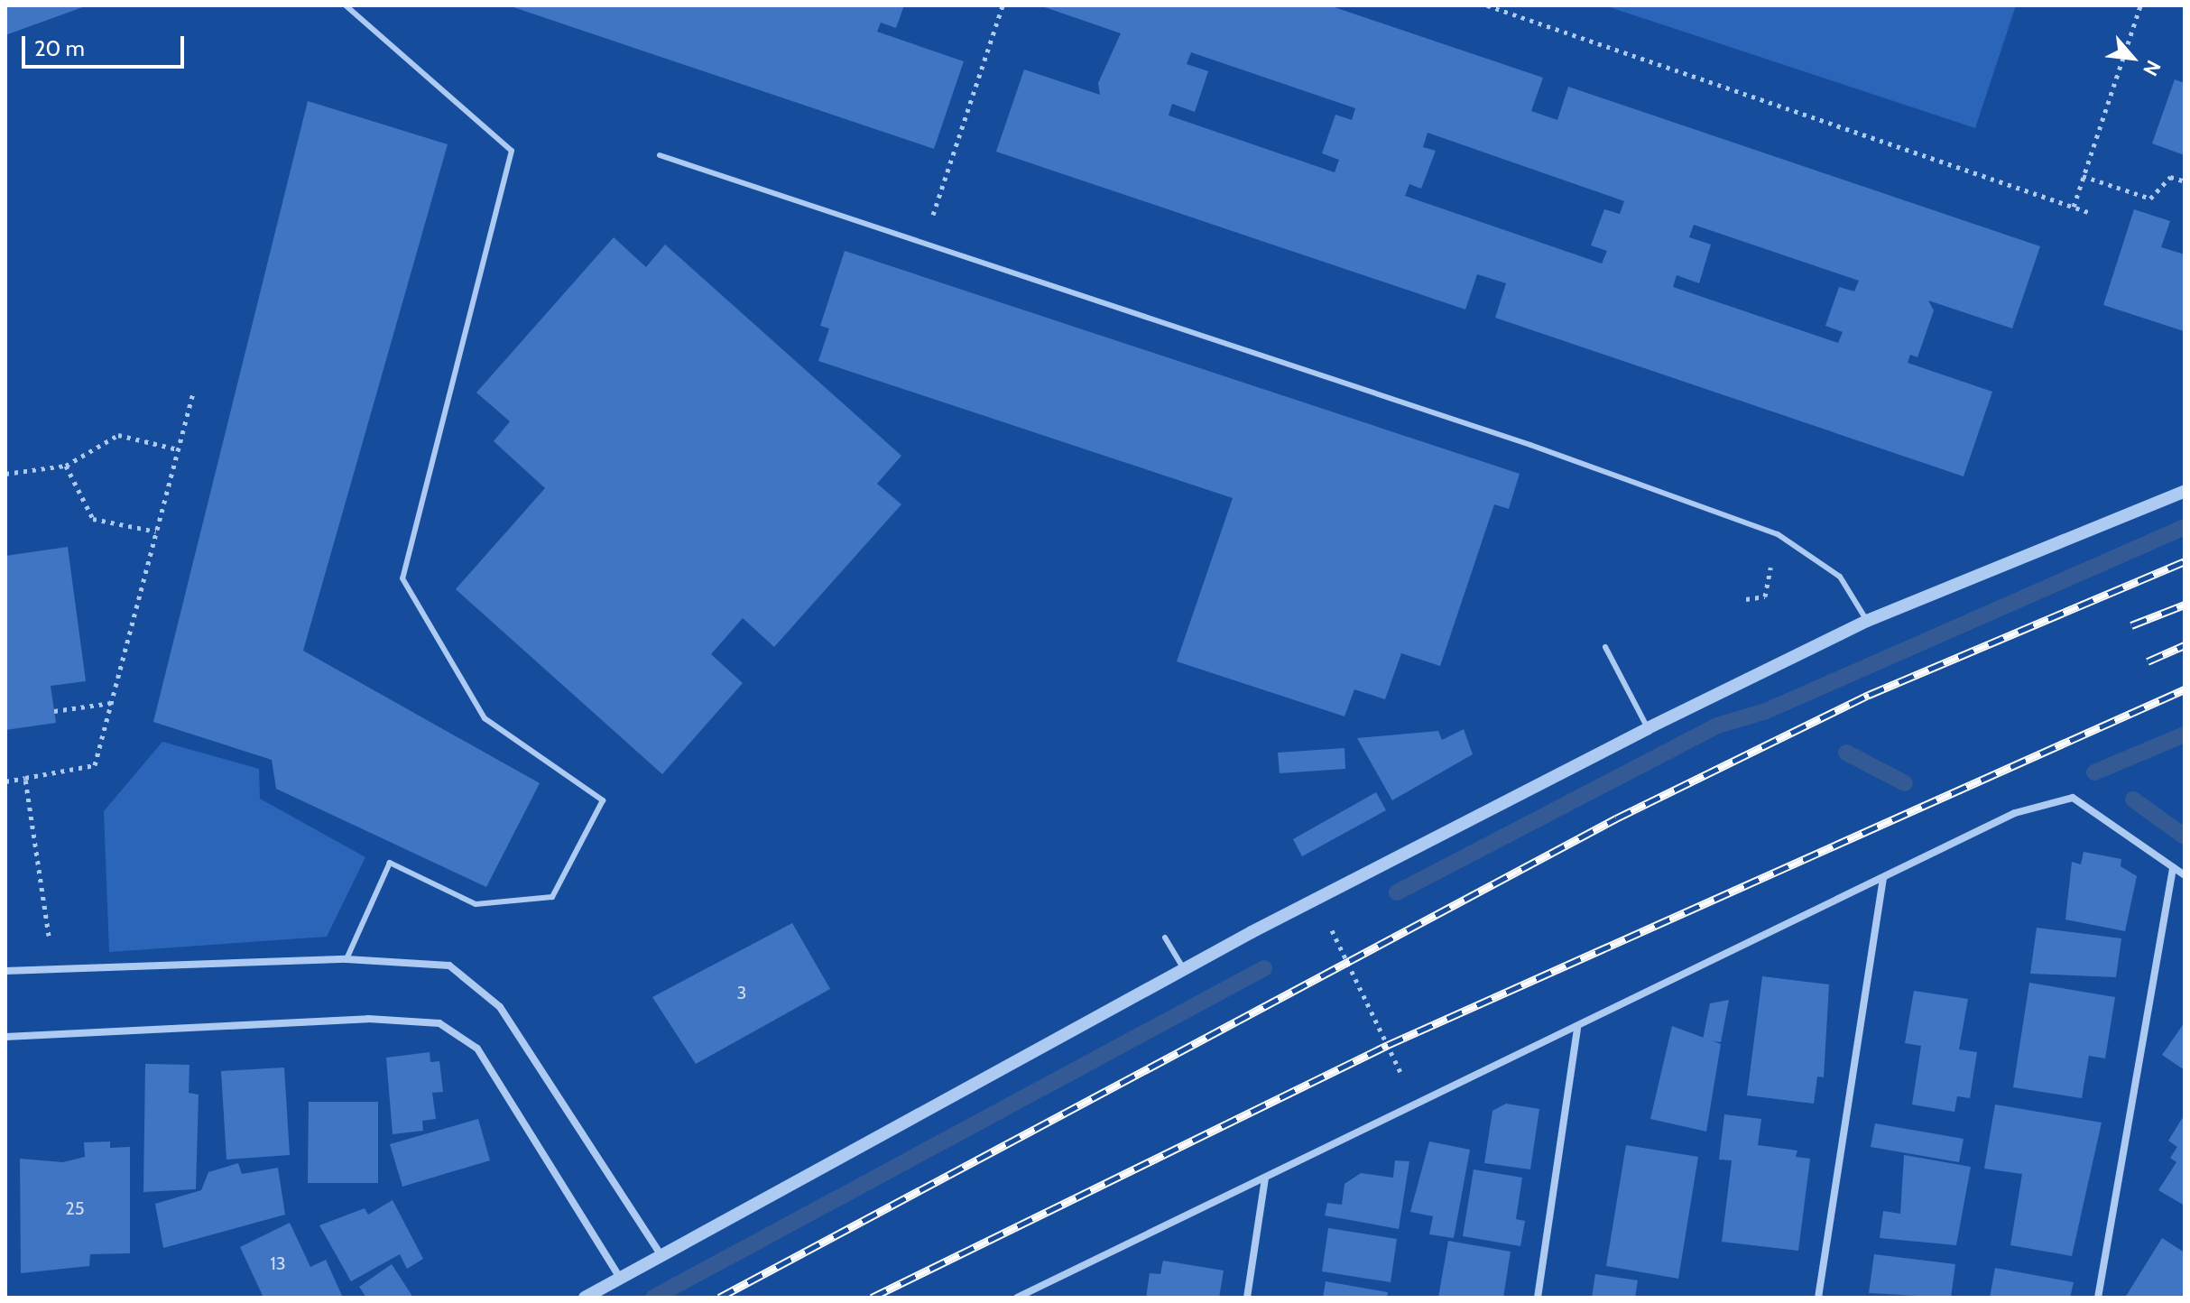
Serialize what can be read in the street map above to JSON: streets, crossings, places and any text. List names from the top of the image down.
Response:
{
  "house_numbers": ["3", "25", "13"],
  "scale_bar": "20 m",
  "north": "bottom right"
}
